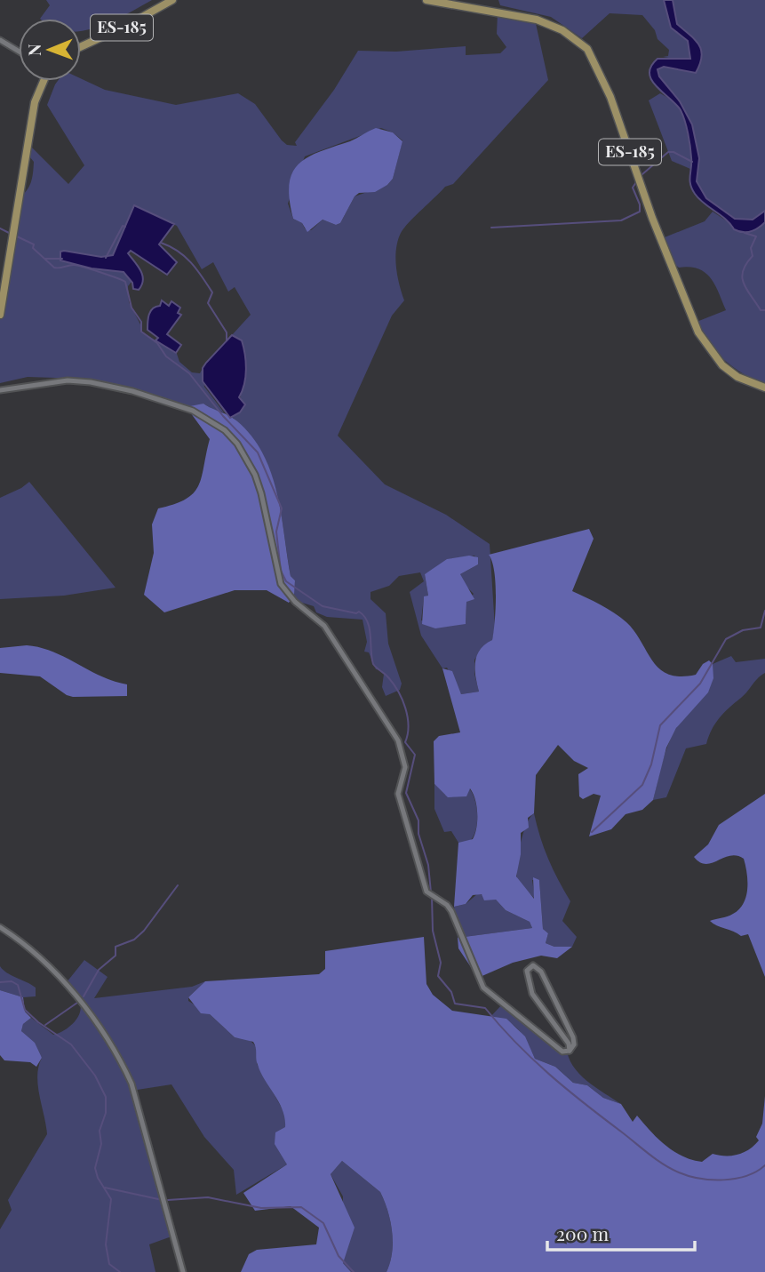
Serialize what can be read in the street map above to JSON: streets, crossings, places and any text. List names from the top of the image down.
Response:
{
  "streets": {
    "main road": ["ES-185"]
  },
  "scale_bar": "200 m",
  "north": "left"
}
